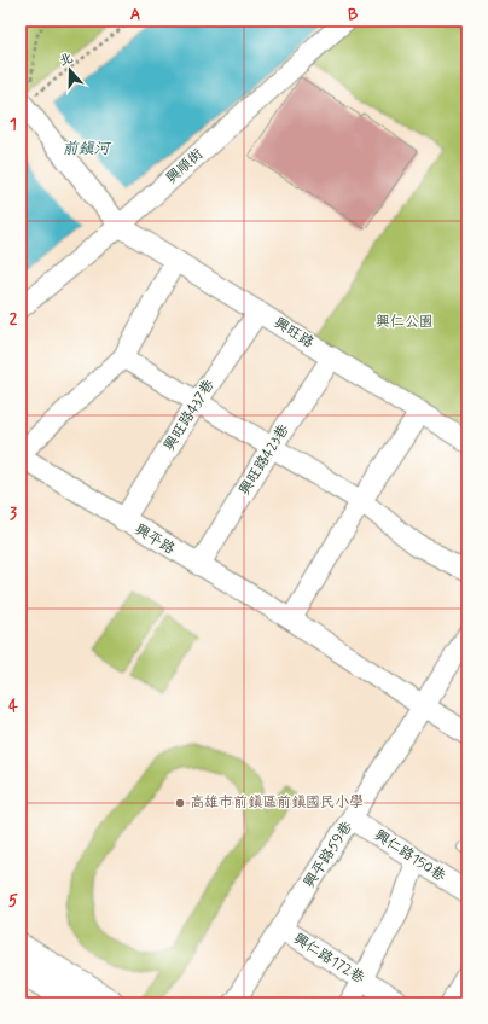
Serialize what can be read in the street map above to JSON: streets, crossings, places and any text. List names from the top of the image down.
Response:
{
  "streets": {
    "street": [
      "興順街",
      "興旺路",
      "興旺路437巷",
      "興旺路423巷",
      "興平路",
      "興平路59巷",
      "興仁路150巷",
      "興仁路172巷"
    ]
  },
  "crossings": [
    ["興順街", "興旺路"],
    ["興旺路", "興旺路437巷"],
    ["興旺路", "興旺路423巷"],
    ["興旺路437巷", "興平路"],
    ["興旺路423巷", "興平路"],
    ["興平路", "興平路59巷"],
    ["興平路59巷", "興仁路150巷"],
    ["興平路59巷", "興仁路172巷"]
  ],
  "water": ["前鎮河"],
  "parks": ["興仁公園"],
  "places": ["高雄市前鎮區前鎮國民小學"],
  "north": "top",
  "grid": {
    "columns": ["A", "B"],
    "rows": [
      "1",
      "2",
      "3",
      "4",
      "5"
    ]
  }
}
